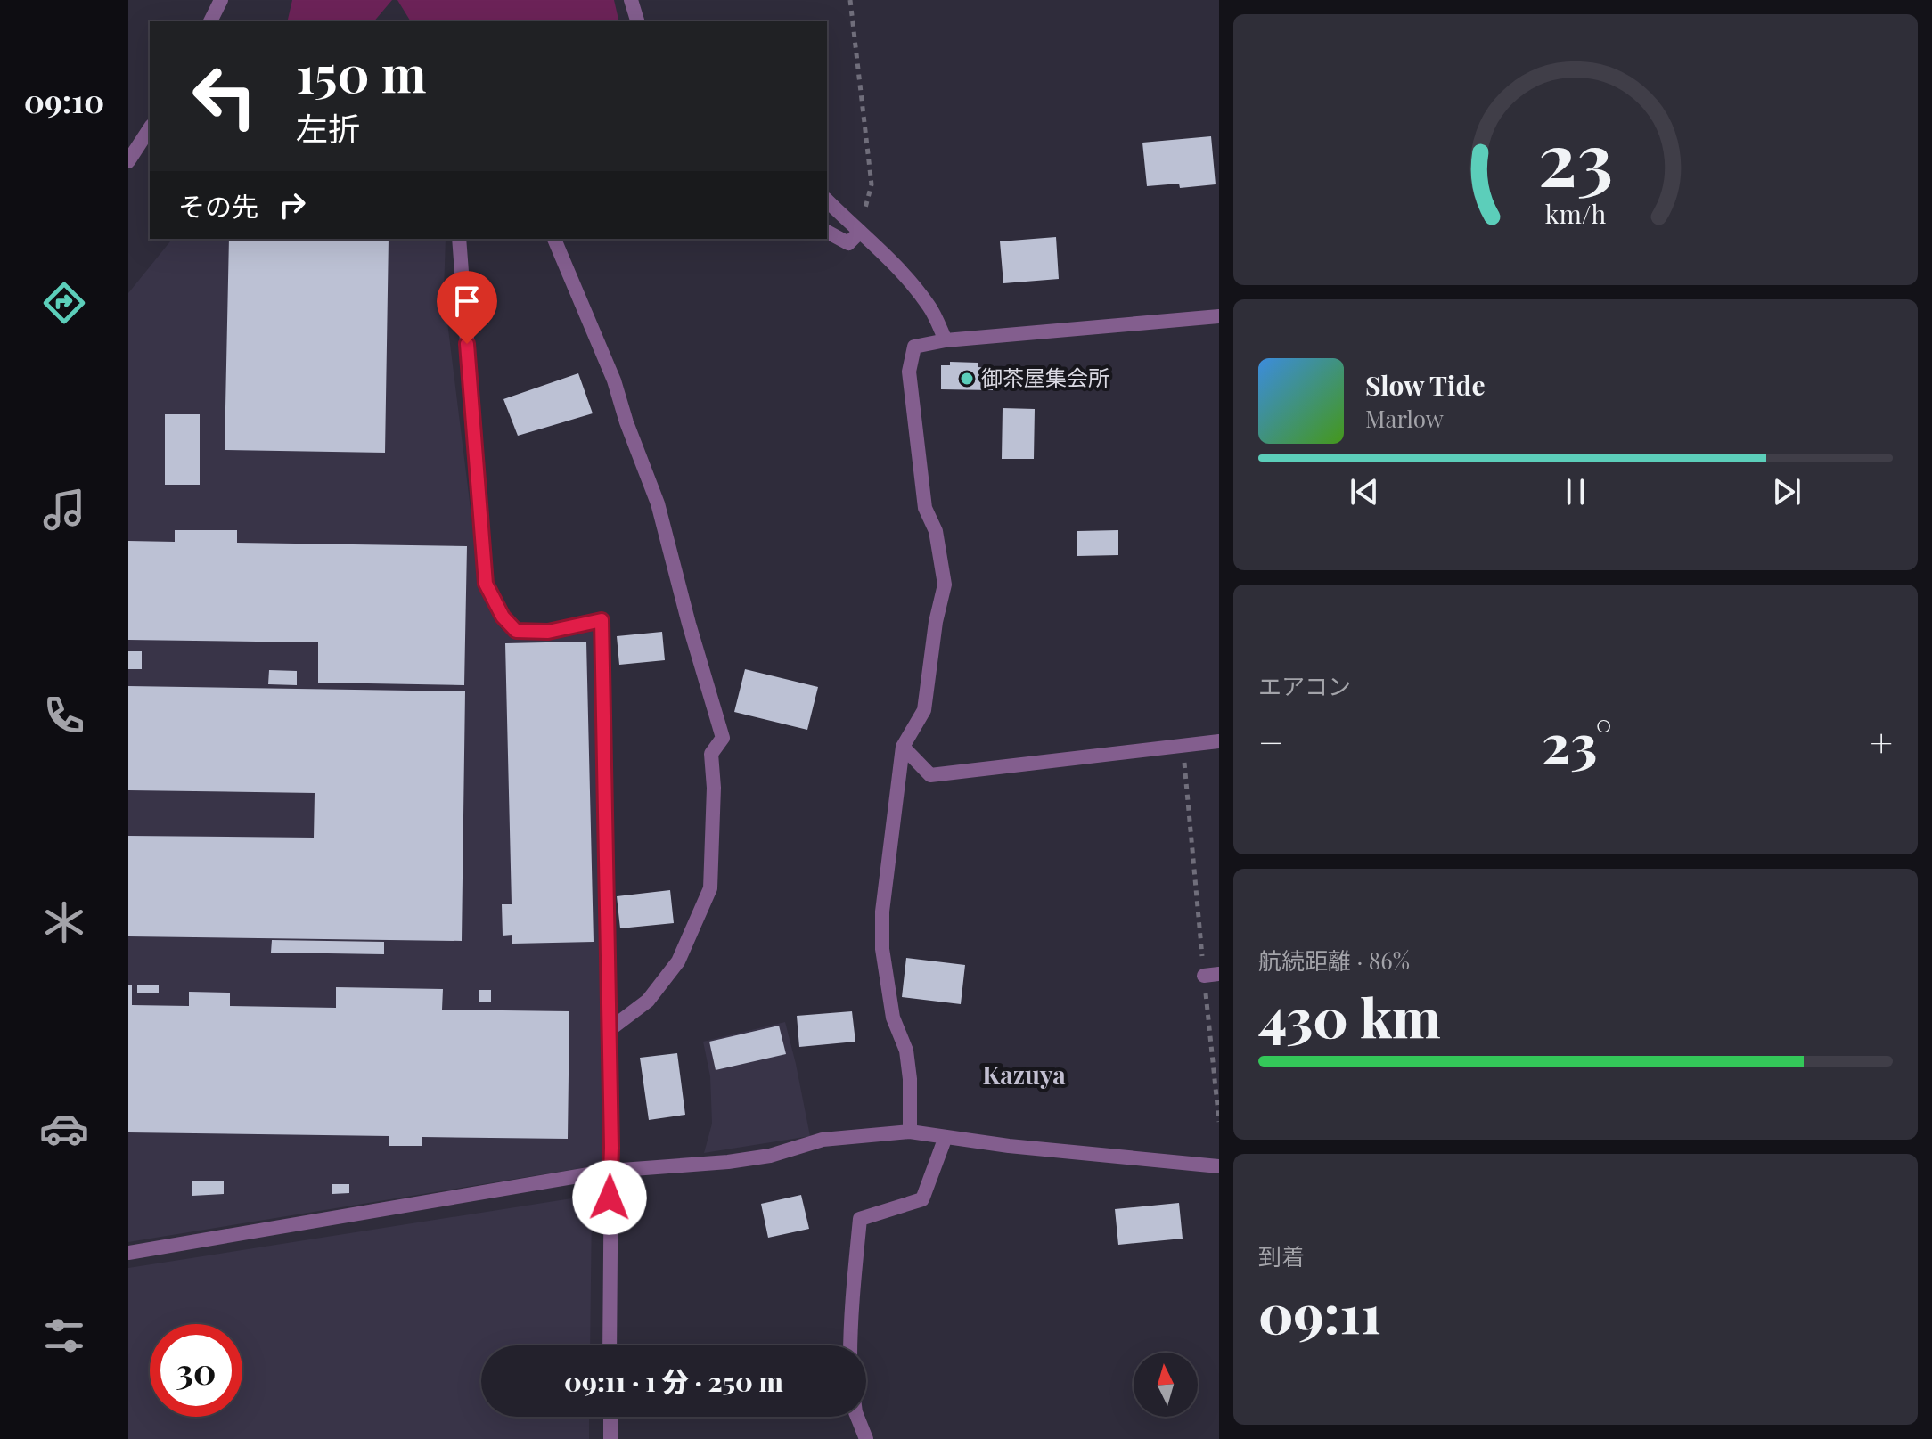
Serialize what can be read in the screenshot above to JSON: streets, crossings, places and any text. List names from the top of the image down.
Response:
{
  "districts": ["Kazuya"],
  "places": ["御茶屋集会所"],
  "north": "top",
  "page": {
    "tabs": "09:10",
    "turn": ["150 m", "左折"],
    "then": "その先",
    "song": ["Slow Tide", "Marlow"],
    "tile": [
      "エアコン",
      ["航続距離 · 86%", "430 km"],
      ["到着", "09:11"]
    ],
    "heat": ["−", "23°", "+"],
    "limit": "30",
    "trip": "09:11 · 1 分 · 250 m",
    "gauge": ["23", "km/h"]
  }
}
